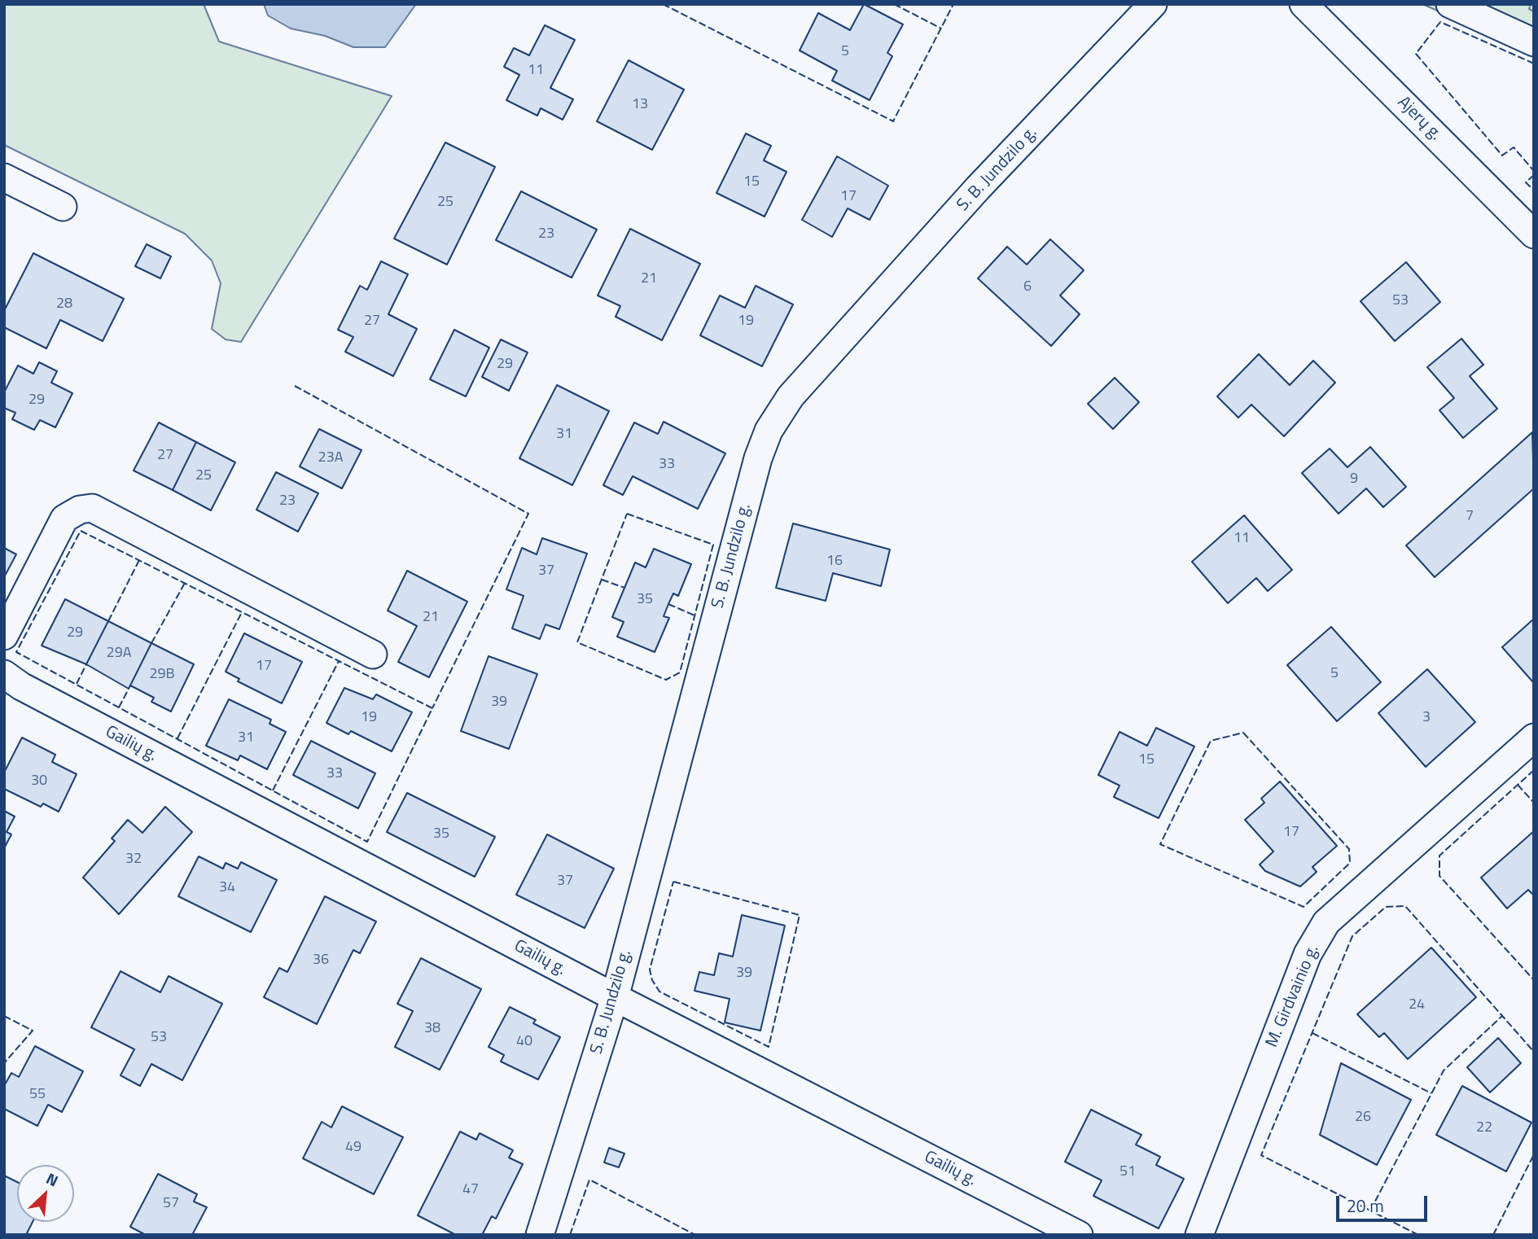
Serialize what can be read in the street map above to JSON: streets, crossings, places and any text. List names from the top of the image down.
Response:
{
  "streets": {
    "street": [
      "Ajerų g.",
      "S. B. Jundzilo g.",
      "Gailių g.",
      "M. Girdvainio g."
    ]
  },
  "crossings": [
    ["S. B. Jundzilo g.", "Gailių g."]
  ],
  "house_numbers": [
    "5",
    "11",
    "13",
    "15",
    "17",
    "25",
    "23",
    "21",
    "6",
    "53",
    "28",
    "27",
    "19",
    "29",
    "29",
    "31",
    "27",
    "23A",
    "33",
    "25",
    "9",
    "23",
    "7",
    "11",
    "16",
    "37",
    "35",
    "21",
    "29",
    "29A",
    "17",
    "5",
    "29B",
    "39",
    "19",
    "3",
    "31",
    "15",
    "33",
    "30",
    "17",
    "35",
    "32",
    "37",
    "34",
    "36",
    "39",
    "24",
    "38",
    "53",
    "40",
    "55",
    "26",
    "22",
    "49",
    "51",
    "47",
    "57"
  ],
  "scale_bar": "20 m",
  "north": "top right"
}
